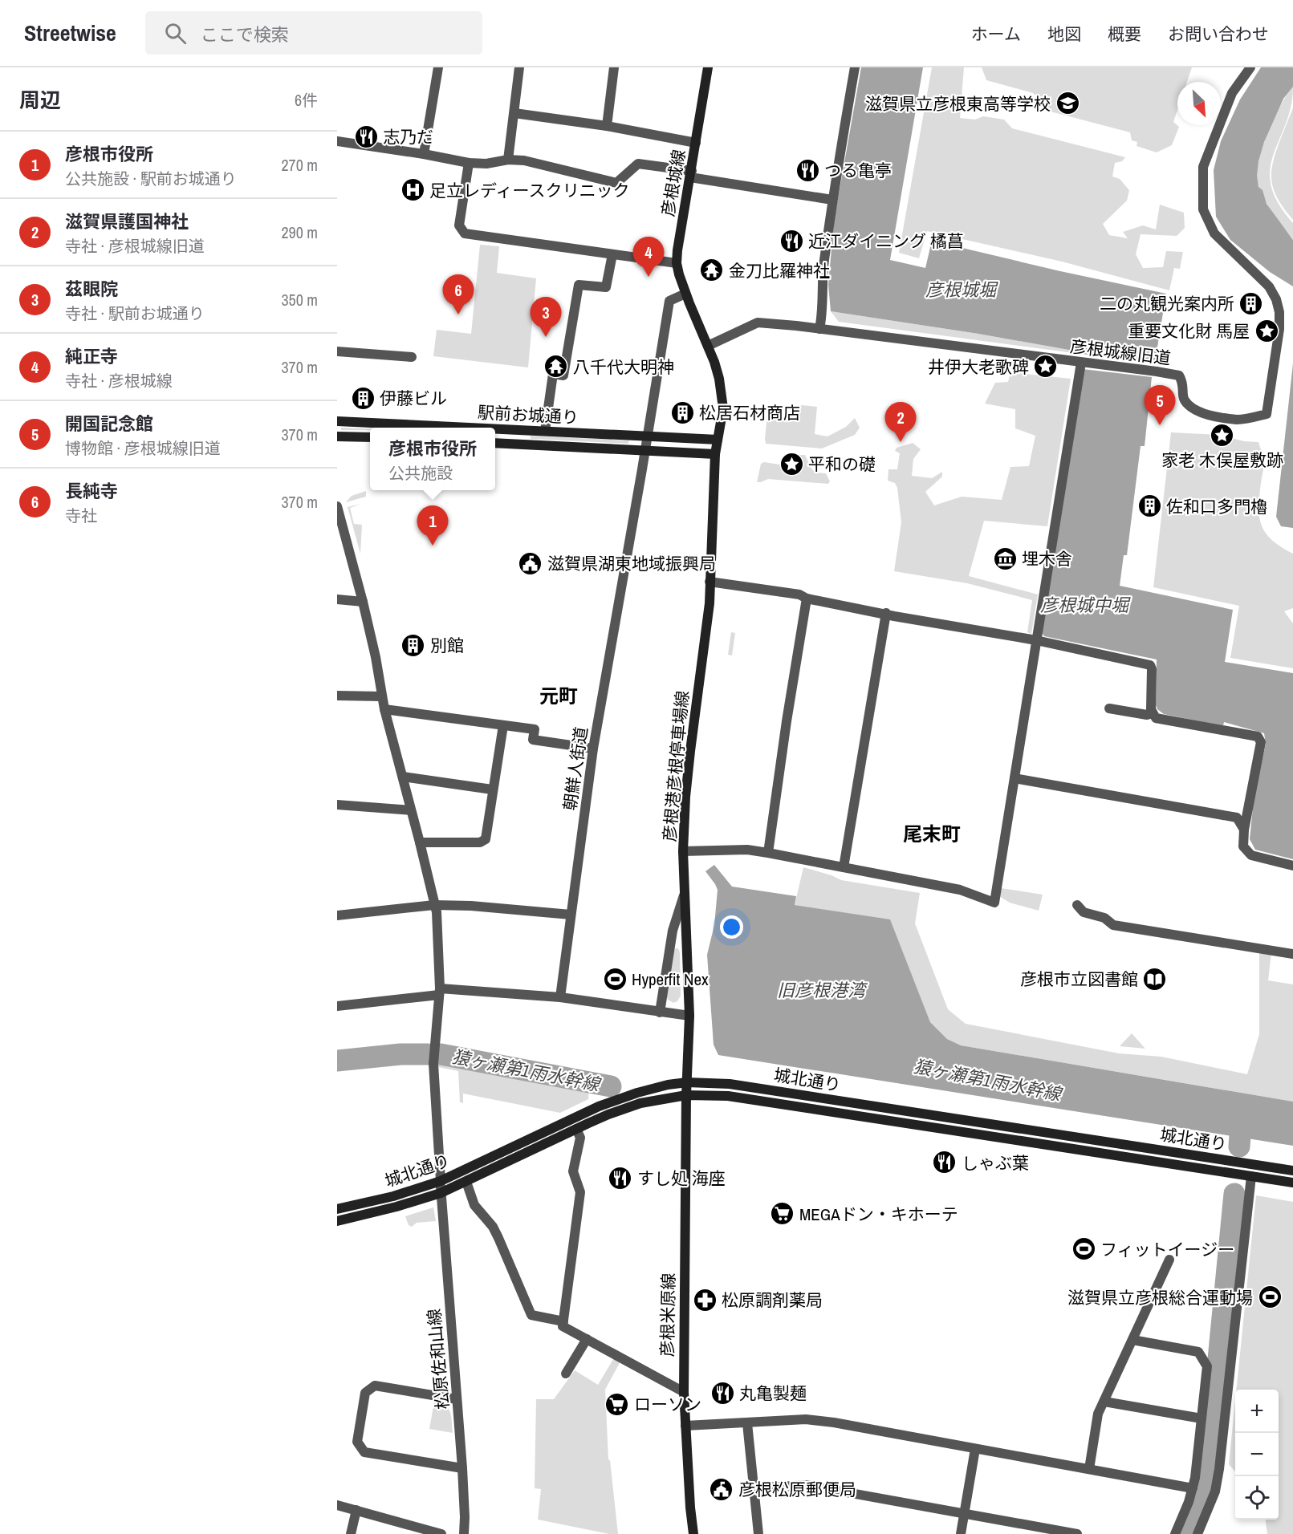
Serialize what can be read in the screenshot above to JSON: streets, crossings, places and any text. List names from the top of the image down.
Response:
{
  "streets": {
    "main road": [
      "彦根城線",
      "駅前お城通り",
      "彦根港彦根停車場線",
      "城北通り",
      "彦根米原線"
    ],
    "street": ["彦根城線旧道", "朝鮮人街道", "松原佐和山線"]
  },
  "crossings": [
    ["彦根城線", "彦根城線旧道"],
    ["彦根城線", "駅前お城通り"],
    ["彦根城線", "彦根港彦根停車場線"],
    ["彦根城線", "朝鮮人街道"],
    ["駅前お城通り", "彦根港彦根停車場線"],
    ["駅前お城通り", "朝鮮人街道"],
    ["彦根港彦根停車場線", "城北通り"],
    ["彦根港彦根停車場線", "彦根米原線"],
    ["城北通り", "彦根米原線"],
    ["城北通り", "松原佐和山線"]
  ],
  "districts": ["元町", "尾末町"],
  "water": [
    "彦根城堀",
    "彦根城中堀",
    "旧彦根港湾",
    "猿ヶ瀬第1雨水幹線"
  ],
  "places": {
    "school or university": ["滋賀県立彦根東高等学校"],
    "restaurant": [
      "志乃だ",
      "つる亀亭",
      "近江ダイニング 橘菖",
      "しゃぶ葉",
      "すし処 海座",
      "丸亀製麺"
    ],
    "hospital": ["足立レディースクリニック"],
    "temple": ["金刀比羅神社", "八千代大明神"],
    "building": [
      "二の丸観光案内所",
      "伊藤ビル",
      "松居石材商店",
      "佐和口多門櫓",
      "別館"
    ],
    "place": [
      "重要文化財 馬屋",
      "井伊大老歌碑",
      "家老 木俣屋敷跡",
      "平和の礎"
    ],
    "museum": ["埋木舎"],
    "public building": ["滋賀県湖東地域振興局", "彦根松原郵便局"],
    "sports": ["Hyperfit Nex", "フィットイージー", "滋賀県立彦根総合運動場"],
    "library": ["彦根市立図書館"],
    "supermarket": ["MEGAドン・キホーテ", "ローソン"],
    "pharmacy": ["松原調剤薬局"]
  },
  "north": "bottom right",
  "page": {
    "header": "Streetwise",
    "search": "ここで検索",
    "nav": [
      "ホーム",
      "地図",
      "概要",
      "お問い合わせ"
    ],
    "heading": ["周辺", "6件"],
    "list": [
      {
        "mark": "1",
        "name": "彦根市役所",
        "note": "公共施設 · 駅前お城通り",
        "value": "270 m"
      },
      {
        "mark": "2",
        "name": "滋賀県護国神社",
        "note": "寺社 · 彦根城線旧道",
        "value": "290 m"
      },
      {
        "mark": "3",
        "name": "茲眼院",
        "note": "寺社 · 駅前お城通り",
        "value": "350 m"
      },
      {
        "mark": "4",
        "name": "純正寺",
        "note": "寺社 · 彦根城線",
        "value": "370 m"
      },
      {
        "mark": "5",
        "name": "開国記念館",
        "note": "博物館 · 彦根城線旧道",
        "value": "370 m"
      },
      {
        "mark": "6",
        "name": "長純寺",
        "note": "寺社",
        "value": "370 m"
      }
    ],
    "pins": [
      "4",
      "6",
      "3",
      "5",
      "2",
      "1"
    ],
    "popup": ["彦根市役所", "公共施設"],
    "map_buttons": ["+", "−"]
  }
}
